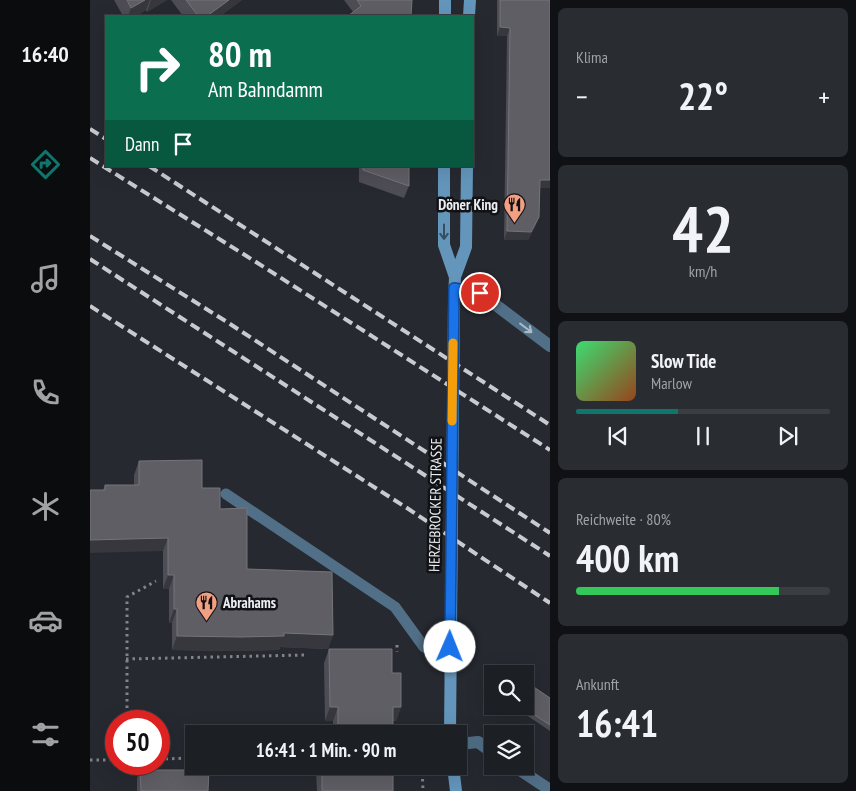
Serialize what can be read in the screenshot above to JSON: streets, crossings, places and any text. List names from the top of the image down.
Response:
{
  "streets": {
    "main road": ["HERZEBROCKER STRASSE"]
  },
  "places": {
    "restaurant": ["Döner King", "Abrahams"]
  },
  "page": {
    "tabs": "16:40",
    "tile": [
      "Klima",
      ["42", "km/h"],
      ["Reichweite · 80%", "400 km"],
      ["Ankunft", "16:41"]
    ],
    "turn": ["80 m", "Am Bahndamm"],
    "heat": ["−", "22°", "+"],
    "then": "Dann",
    "song": ["Slow Tide", "Marlow"],
    "limit": "50",
    "trip": "16:41 · 1 Min. · 90 m"
  }
}
